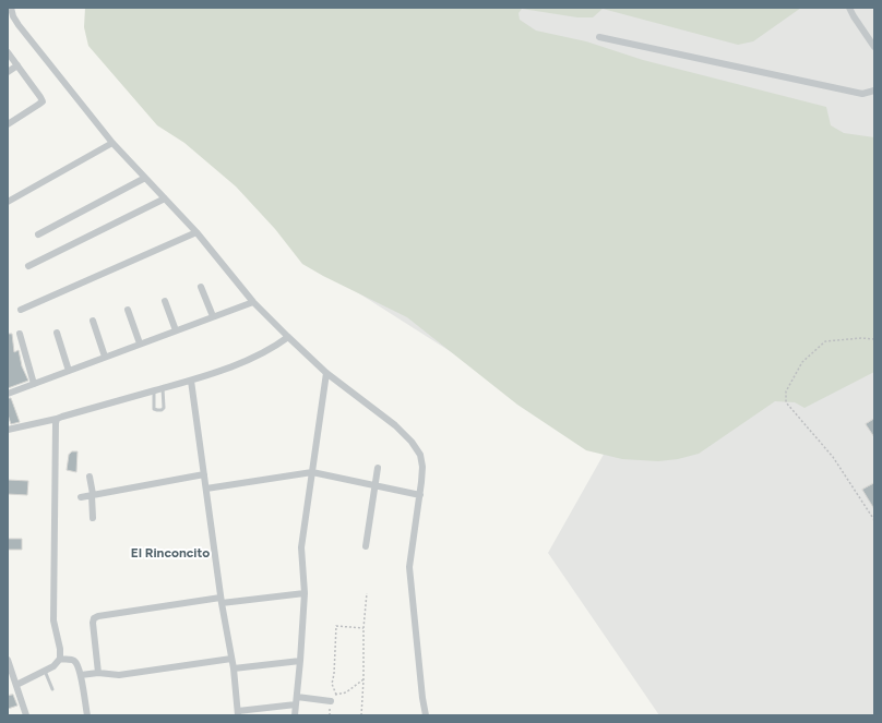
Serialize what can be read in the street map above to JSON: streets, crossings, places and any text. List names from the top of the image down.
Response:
{
  "districts": ["El Rinconcito"]
}
